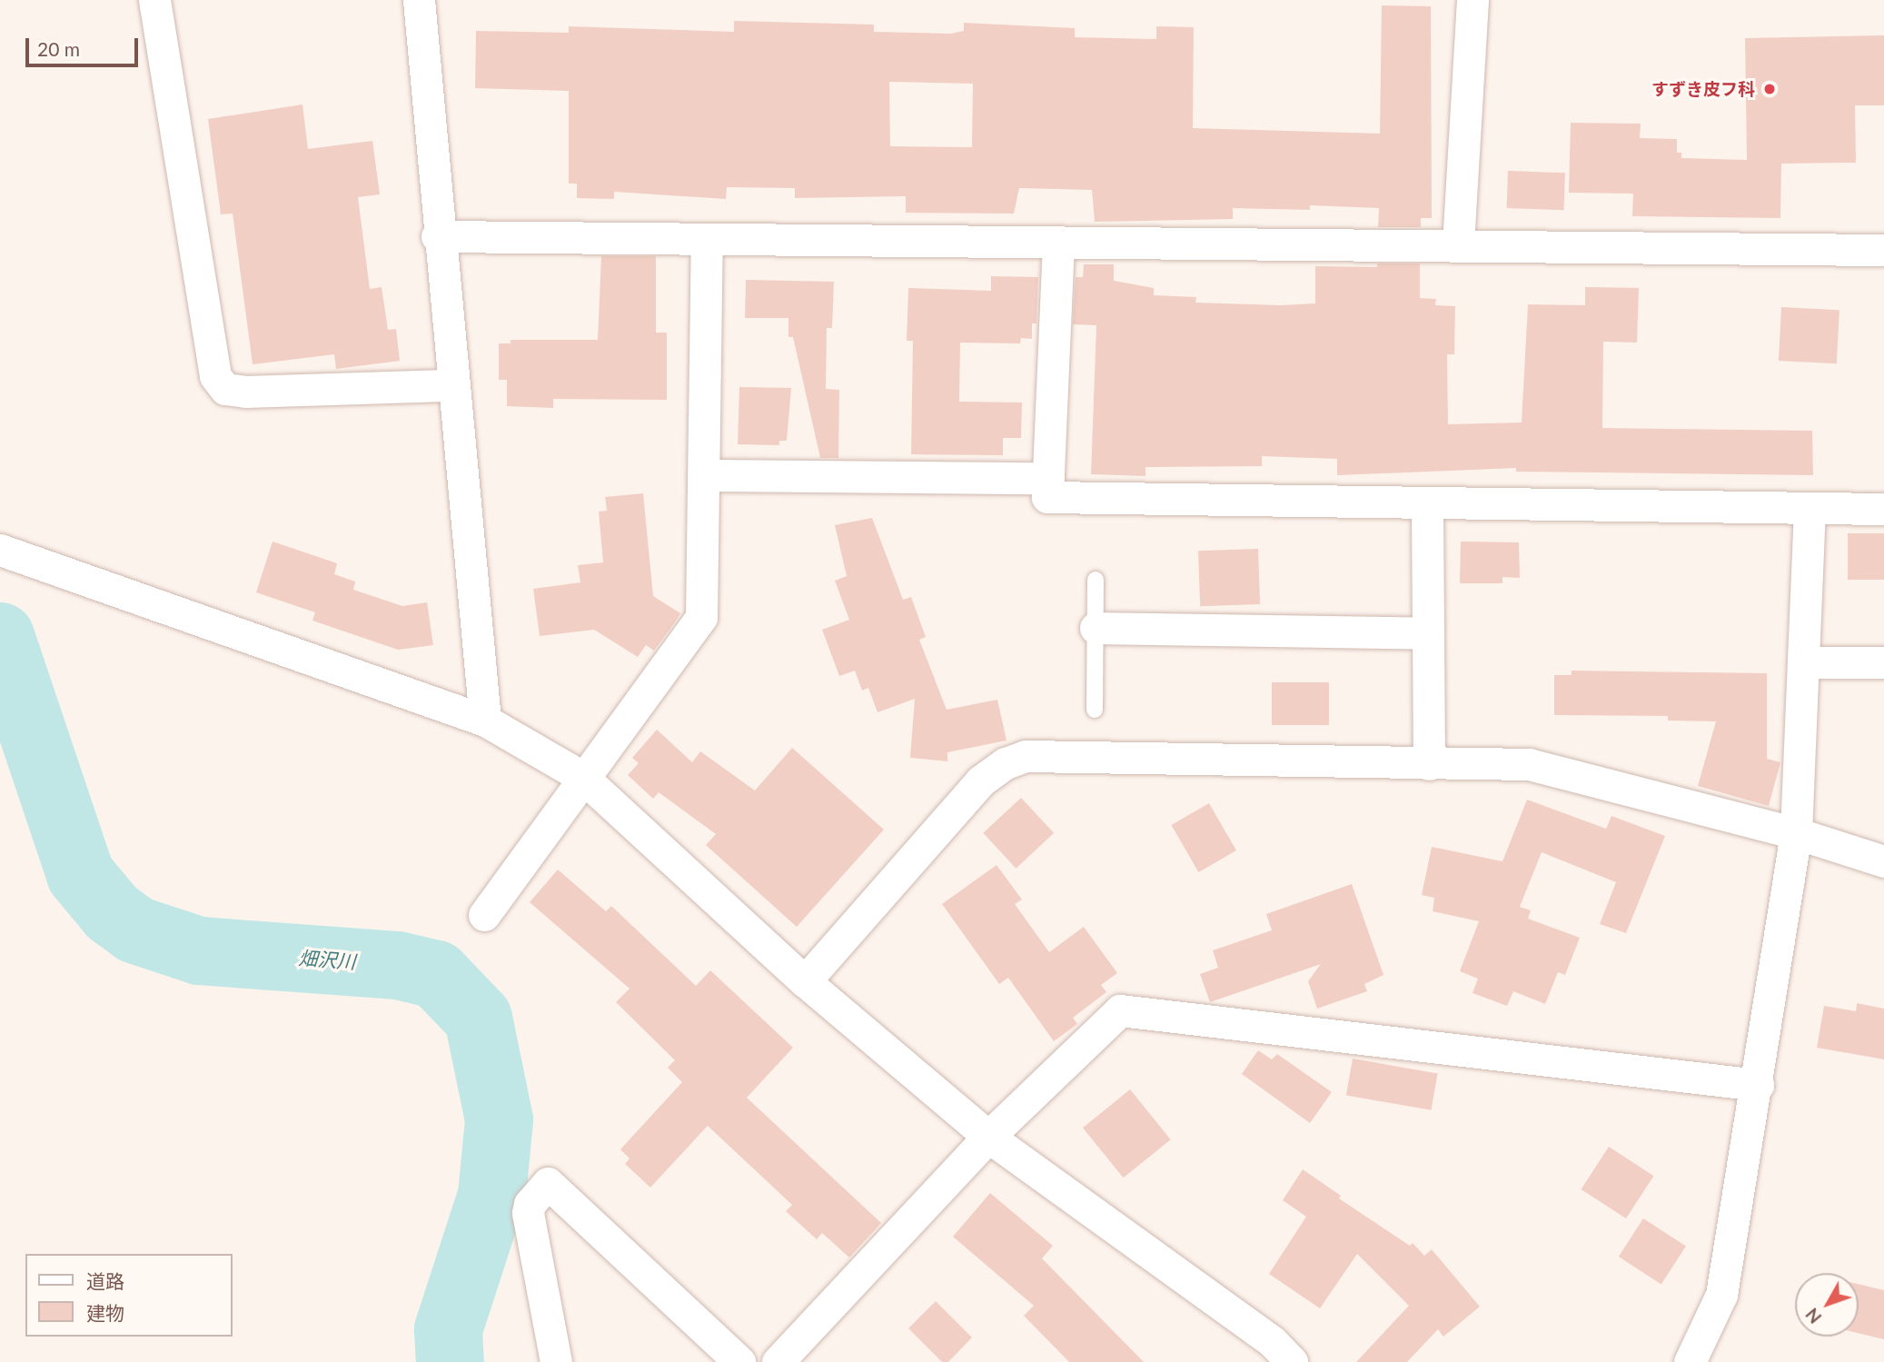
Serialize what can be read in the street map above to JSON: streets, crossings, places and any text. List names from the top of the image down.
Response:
{
  "water": ["畑沢川"],
  "places": ["すずき皮フ科"],
  "legend": ["道路", "建物"],
  "scale_bar": "20 m",
  "north": "bottom left"
}
